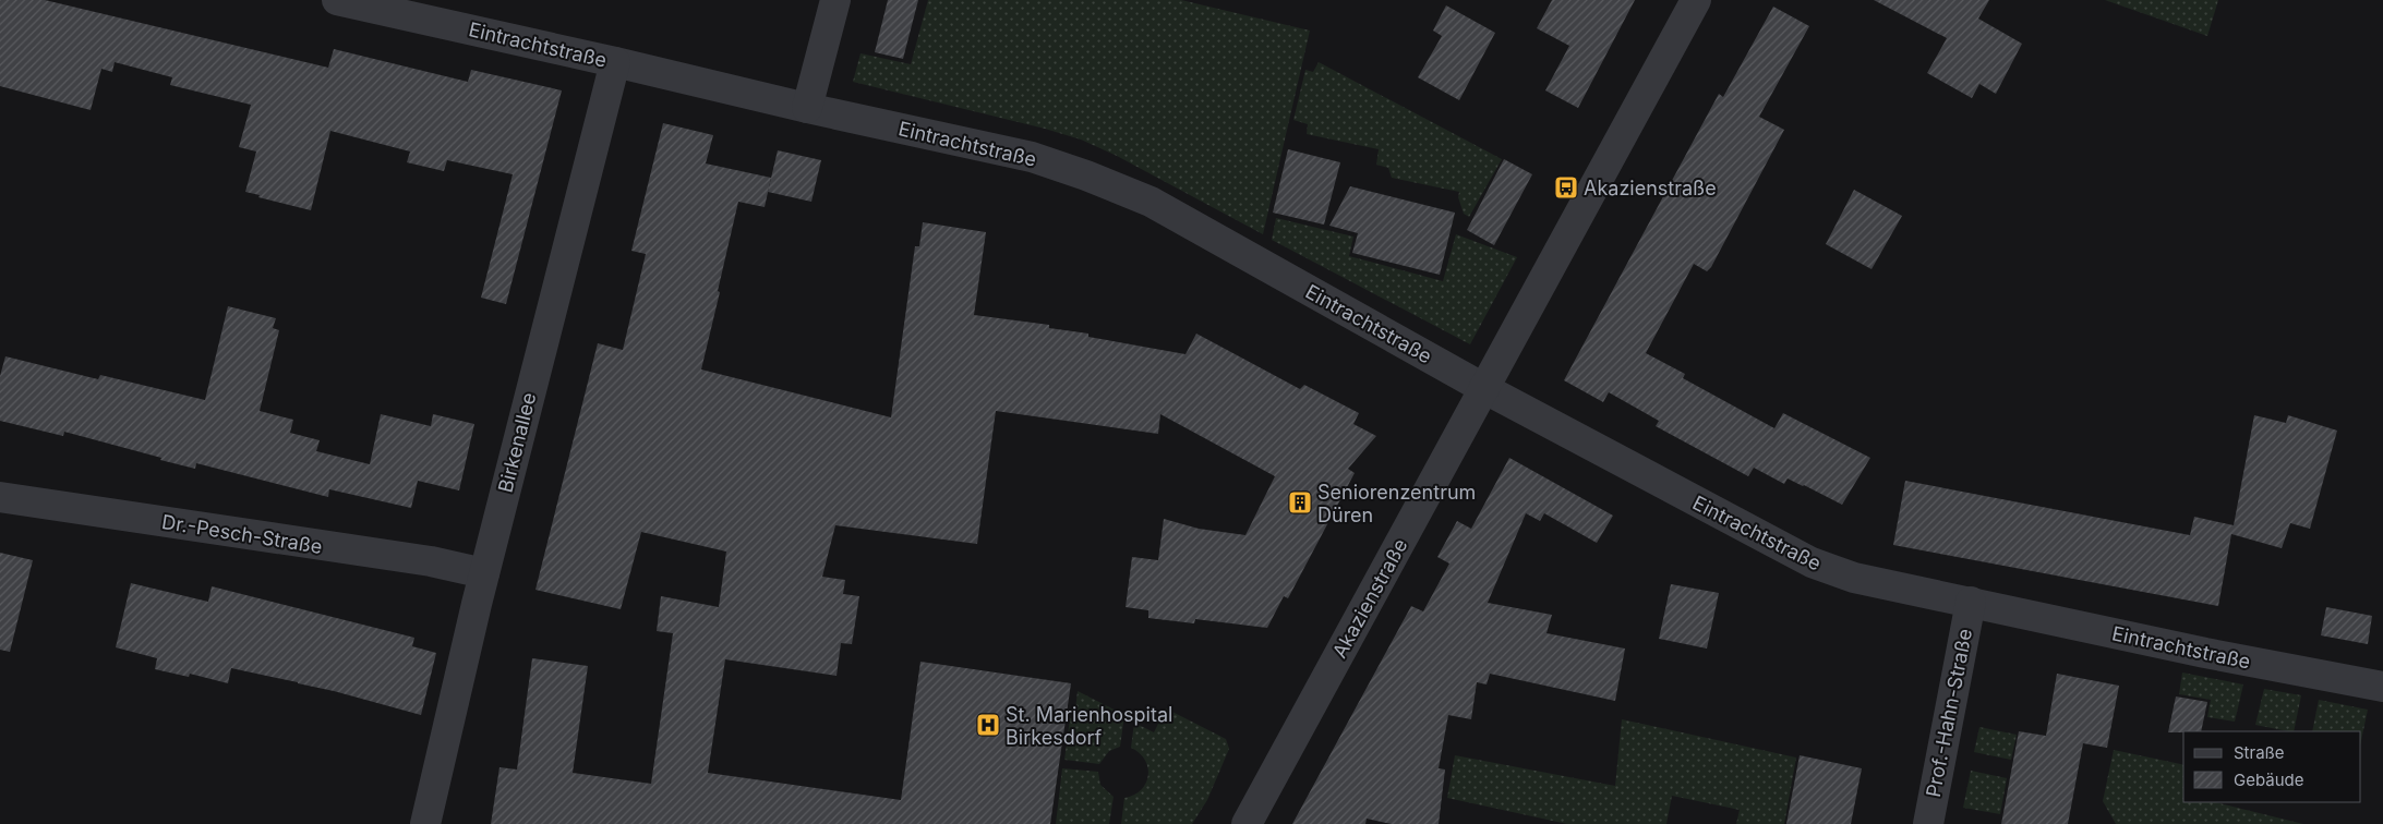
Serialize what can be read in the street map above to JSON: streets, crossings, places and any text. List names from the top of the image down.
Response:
{
  "streets": {
    "street": [
      "Eintrachtstraße",
      "Birkenallee",
      "Dr.-Pesch-Straße",
      "Akazienstraße",
      "Prof.-Hahn-Straße"
    ]
  },
  "crossings": [
    ["Eintrachtstraße", "Birkenallee"],
    ["Eintrachtstraße", "Akazienstraße"],
    ["Eintrachtstraße", "Prof.-Hahn-Straße"],
    ["Birkenallee", "Dr.-Pesch-Straße"]
  ],
  "places": {
    "bus stop": ["Akazienstraße"],
    "building": ["Seniorenzentrum Düren"],
    "hospital": ["St. Marienhospital Birkesdorf"]
  },
  "legend": ["Straße", "Gebäude"]
}
